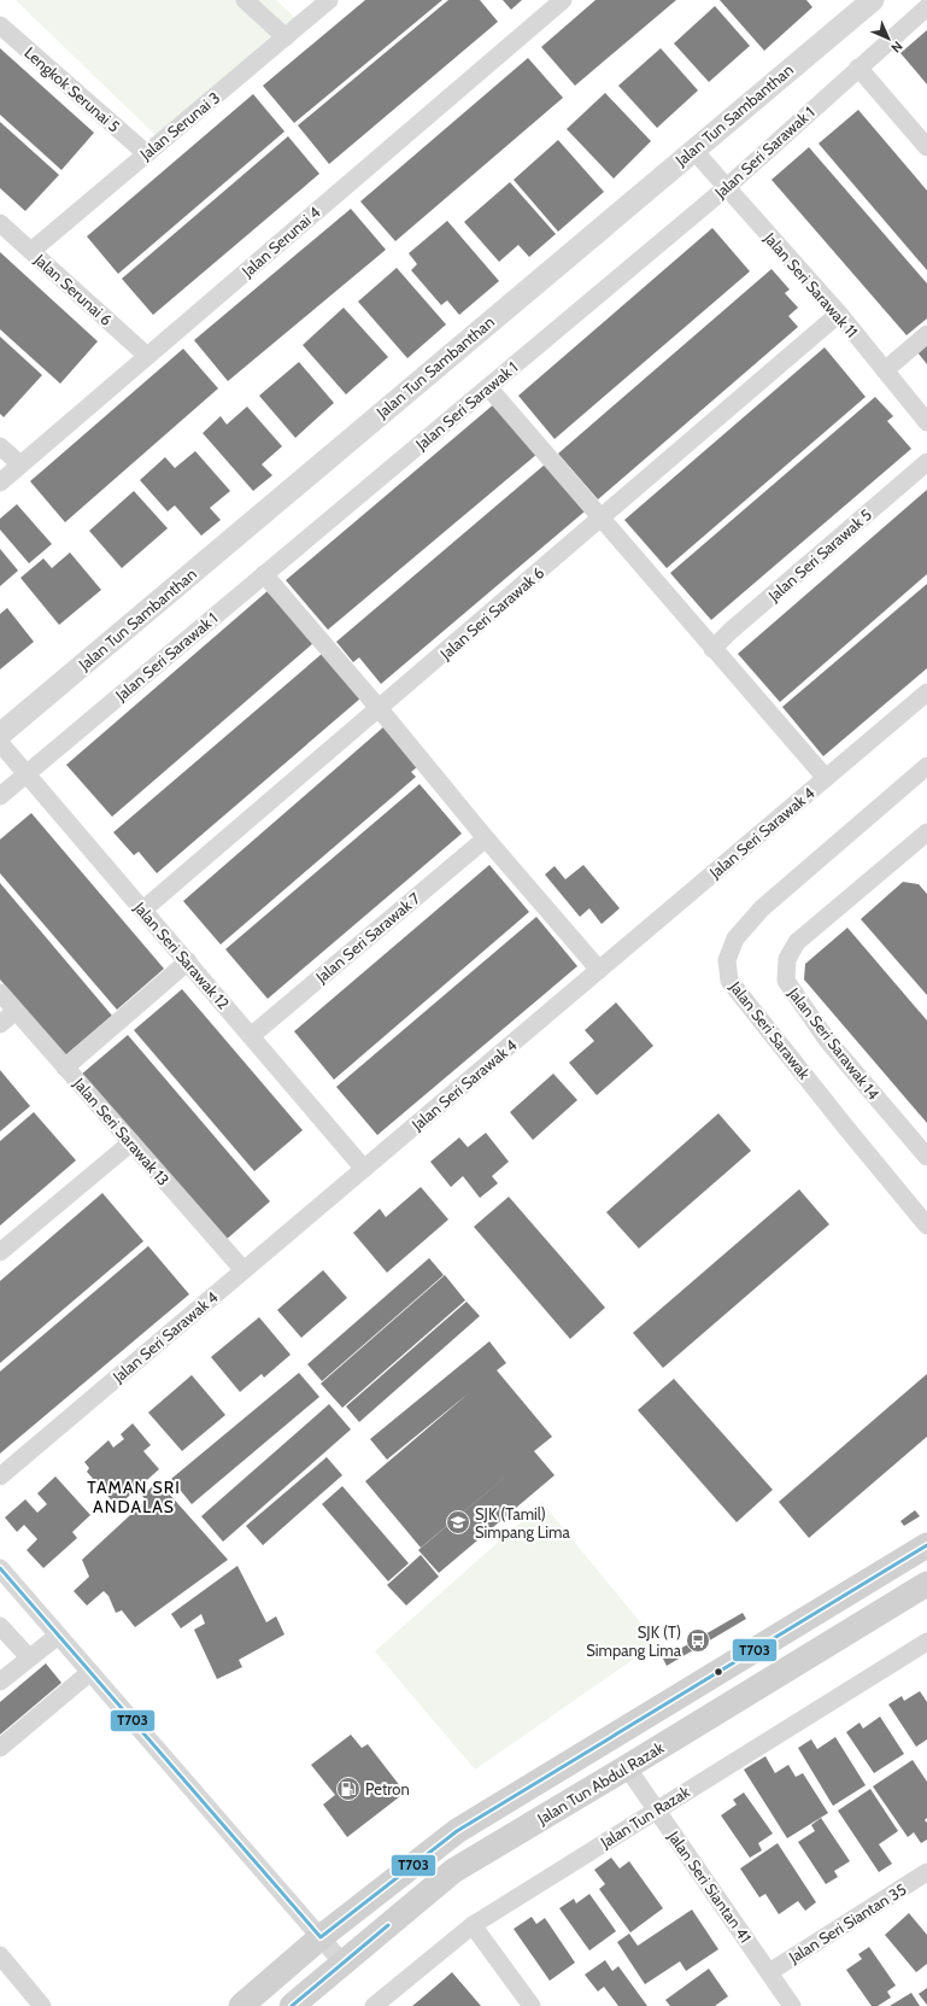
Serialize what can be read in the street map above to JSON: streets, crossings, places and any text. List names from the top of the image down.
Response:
{
  "streets": {
    "main road": ["Jalan Tun Abdul Razak"],
    "street": [
      "Lengkok Serunai 5",
      "Jalan Tun Sambanthan",
      "Jalan Serunai 3",
      "Jalan Seri Sarawak 1",
      "Jalan Serunai 4",
      "Jalan Seri Sarawak 11",
      "Jalan Serunai 6",
      "Jalan Seri Sarawak 5",
      "Jalan Seri Sarawak 6",
      "Jalan Seri Sarawak 4",
      "Jalan Seri Sarawak 7",
      "Jalan Seri Sarawak 12",
      "Jalan Seri Sarawak",
      "Jalan Seri Sarawak 14",
      "Jalan Seri Sarawak 13",
      "Jalan Tun Razak",
      "Jalan Seri Siantan 41",
      "Jalan Seri Siantan 35"
    ]
  },
  "crossings": [
    ["Lengkok Serunai 5", "Jalan Serunai 3"],
    ["Jalan Tun Sambanthan", "Jalan Seri Sarawak 11"],
    ["Jalan Serunai 3", "Jalan Serunai 6"],
    ["Jalan Seri Sarawak 1", "Jalan Seri Sarawak 11"],
    ["Jalan Seri Sarawak 1", "Jalan Seri Sarawak 12"],
    ["Jalan Serunai 4", "Jalan Serunai 6"],
    ["Jalan Seri Sarawak 11", "Jalan Seri Sarawak 6"],
    ["Jalan Seri Sarawak 6", "Jalan Seri Sarawak 12"],
    ["Jalan Seri Sarawak 4", "Jalan Seri Sarawak 12"],
    ["Jalan Seri Sarawak 4", "Jalan Seri Sarawak 13"],
    ["Jalan Seri Sarawak 7", "Jalan Seri Sarawak 12"],
    ["Jalan Tun Abdul Razak", "Jalan Seri Siantan 41"],
    ["Jalan Tun Razak", "Jalan Seri Siantan 41"],
    ["Jalan Seri Siantan 41", "Jalan Seri Siantan 35"]
  ],
  "districts": ["TAMAN SRI ANDALAS"],
  "places": {
    "school or university": ["SJK (Tamil) Simpang Lima"],
    "bus stop": ["SJK (T) Simpang Lima"],
    "fuel station": ["Petron"]
  },
  "lines": ["transit line T703"],
  "north": "bottom right"
}
